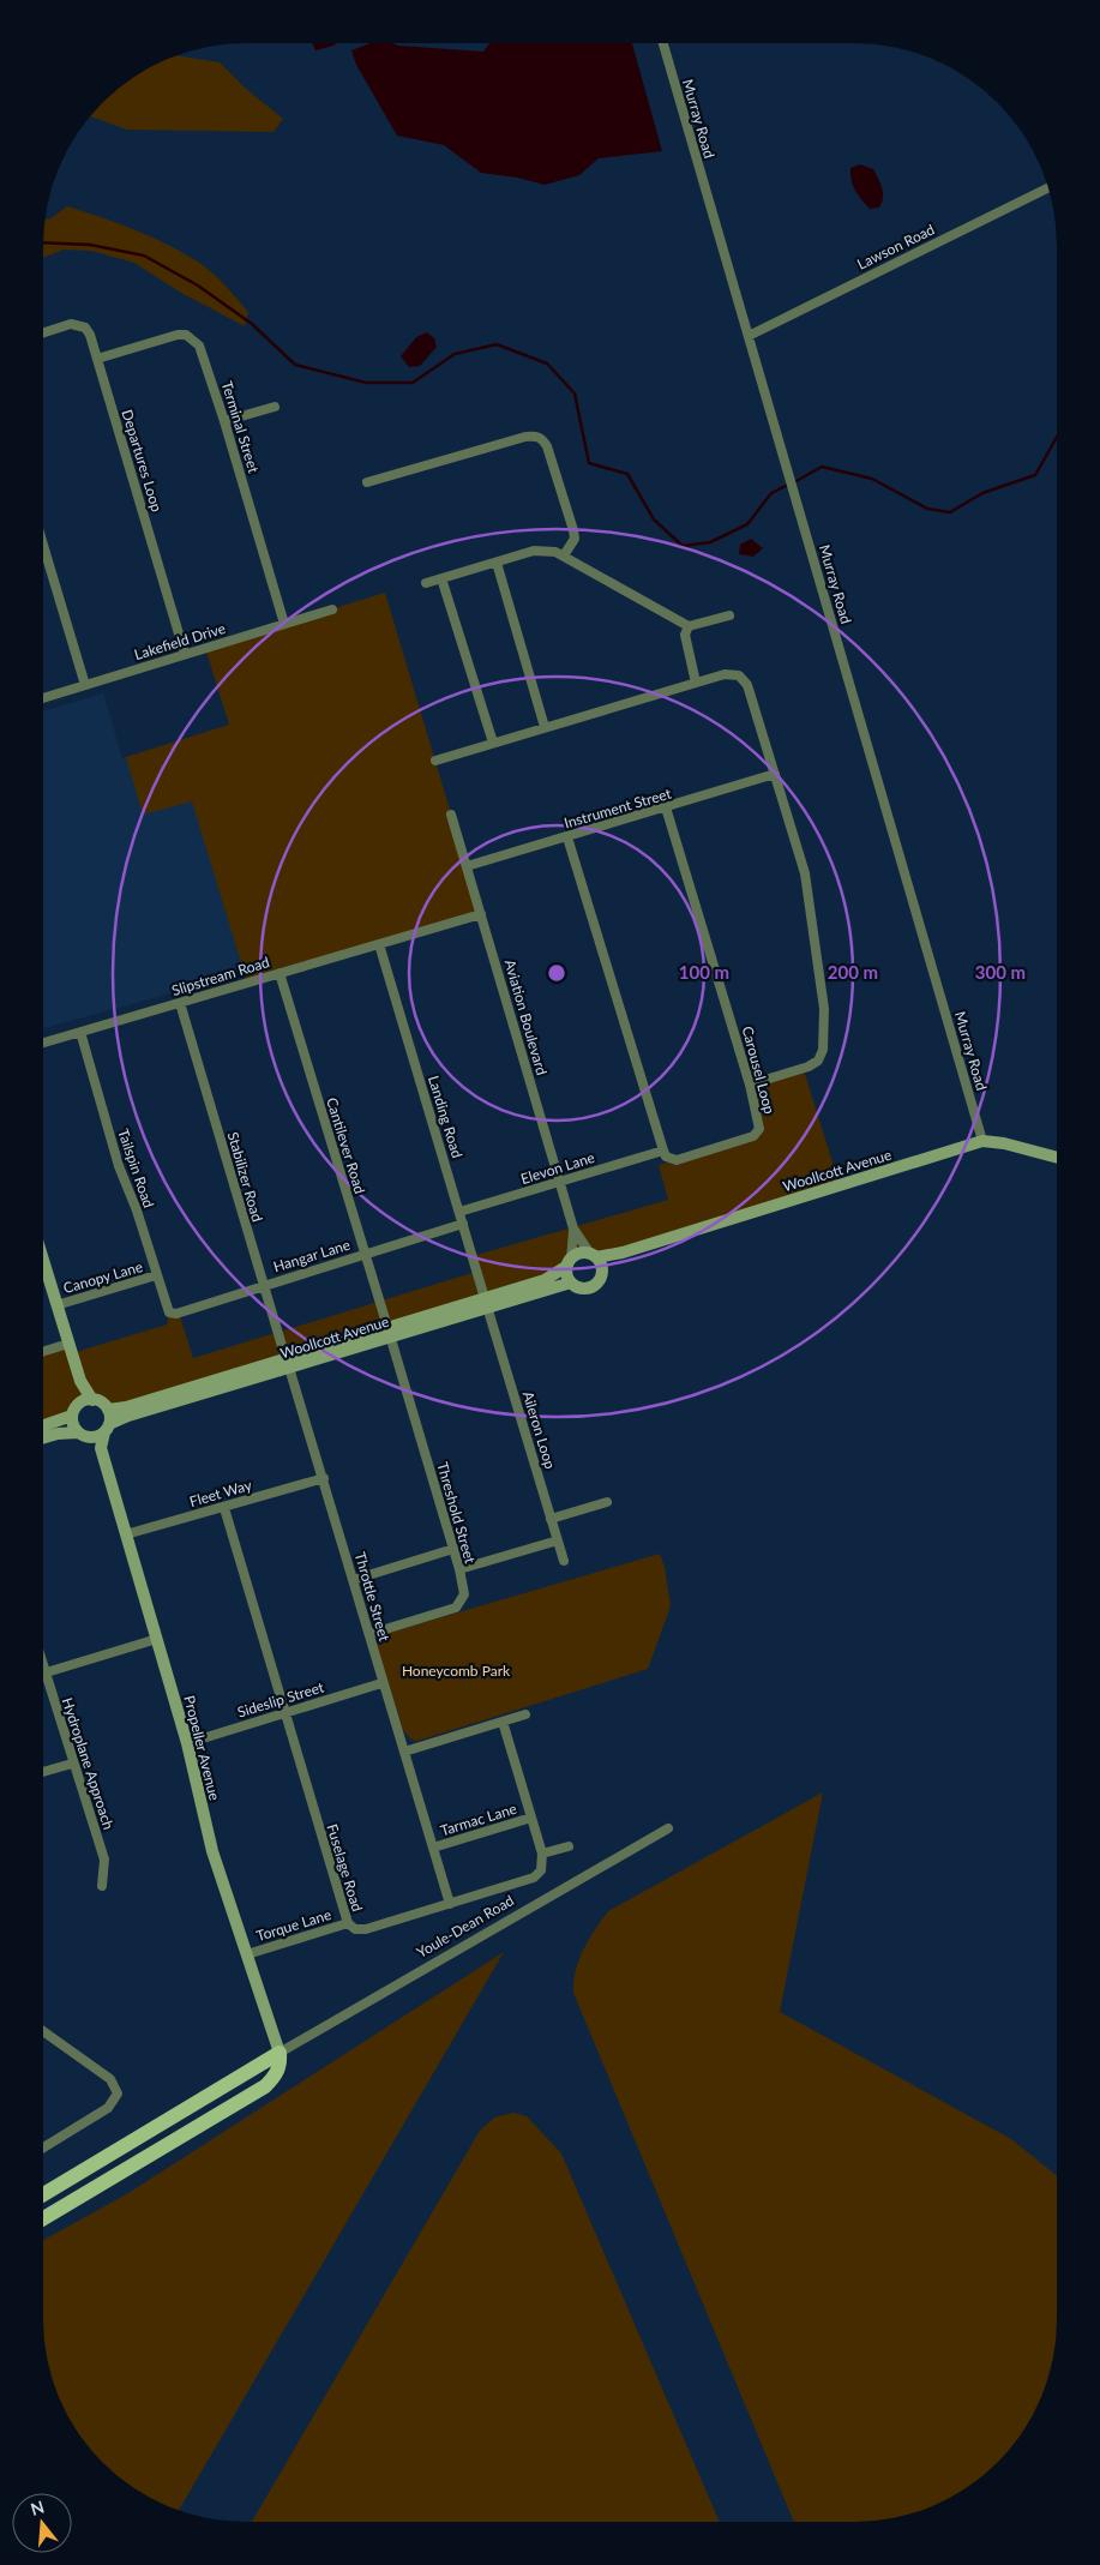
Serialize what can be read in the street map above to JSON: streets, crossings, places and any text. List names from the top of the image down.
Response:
{
  "streets": {
    "main road": ["Youle-Dean Road"],
    "street": [
      "Murray Road",
      "Lawson Road",
      "Terminal Street",
      "Departures Loop",
      "Lakefield Drive",
      "Instrument Street",
      "Slipstream Road",
      "Aviation Boulevard",
      "Carousel Loop",
      "Landing Road",
      "Cantilever Road",
      "Tailspin Road",
      "Elevon Lane",
      "Woollcott Avenue",
      "Stabilizer Road",
      "Hangar Lane",
      "Canopy Lane",
      "Aileron Loop",
      "Fleet Way",
      "Threshold Street",
      "Throttle Street",
      "Sideslip Street",
      "Propeller Avenue",
      "Hydroplane Approach",
      "Tarmac Lane",
      "Fuselage Road",
      "Torque Lane"
    ]
  },
  "crossings": [
    ["Murray Road", "Lawson Road"],
    ["Murray Road", "Woollcott Avenue"],
    ["Terminal Street", "Departures Loop"],
    ["Terminal Street", "Lakefield Drive"],
    ["Departures Loop", "Lakefield Drive"],
    ["Instrument Street", "Aviation Boulevard"],
    ["Instrument Street", "Carousel Loop"],
    ["Slipstream Road", "Aviation Boulevard"],
    ["Slipstream Road", "Landing Road"],
    ["Slipstream Road", "Cantilever Road"],
    ["Slipstream Road", "Tailspin Road"],
    ["Slipstream Road", "Stabilizer Road"],
    ["Aviation Boulevard", "Elevon Lane"],
    ["Aviation Boulevard", "Woollcott Avenue"],
    ["Carousel Loop", "Elevon Lane"],
    ["Landing Road", "Elevon Lane"],
    ["Landing Road", "Woollcott Avenue"],
    ["Landing Road", "Hangar Lane"],
    ["Landing Road", "Aileron Loop"],
    ["Cantilever Road", "Woollcott Avenue"],
    ["Cantilever Road", "Hangar Lane"],
    ["Cantilever Road", "Threshold Street"],
    ["Tailspin Road", "Hangar Lane"],
    ["Tailspin Road", "Canopy Lane"],
    ["Woollcott Avenue", "Stabilizer Road"],
    ["Woollcott Avenue", "Aileron Loop"],
    ["Woollcott Avenue", "Threshold Street"],
    ["Woollcott Avenue", "Throttle Street"],
    ["Woollcott Avenue", "Propeller Avenue"],
    ["Stabilizer Road", "Hangar Lane"],
    ["Stabilizer Road", "Throttle Street"],
    ["Fleet Way", "Throttle Street"],
    ["Fleet Way", "Propeller Avenue"],
    ["Fleet Way", "Fuselage Road"],
    ["Threshold Street", "Throttle Street"],
    ["Throttle Street", "Sideslip Street"],
    ["Throttle Street", "Tarmac Lane"],
    ["Throttle Street", "Fuselage Road"],
    ["Sideslip Street", "Propeller Avenue"],
    ["Sideslip Street", "Fuselage Road"],
    ["Propeller Avenue", "Torque Lane"],
    ["Propeller Avenue", "Youle-Dean Road"],
    ["Fuselage Road", "Torque Lane"]
  ],
  "parks": ["Honeycomb Park"],
  "north": "top",
  "rings": ["100 m", "200 m", "300 m"]
}
